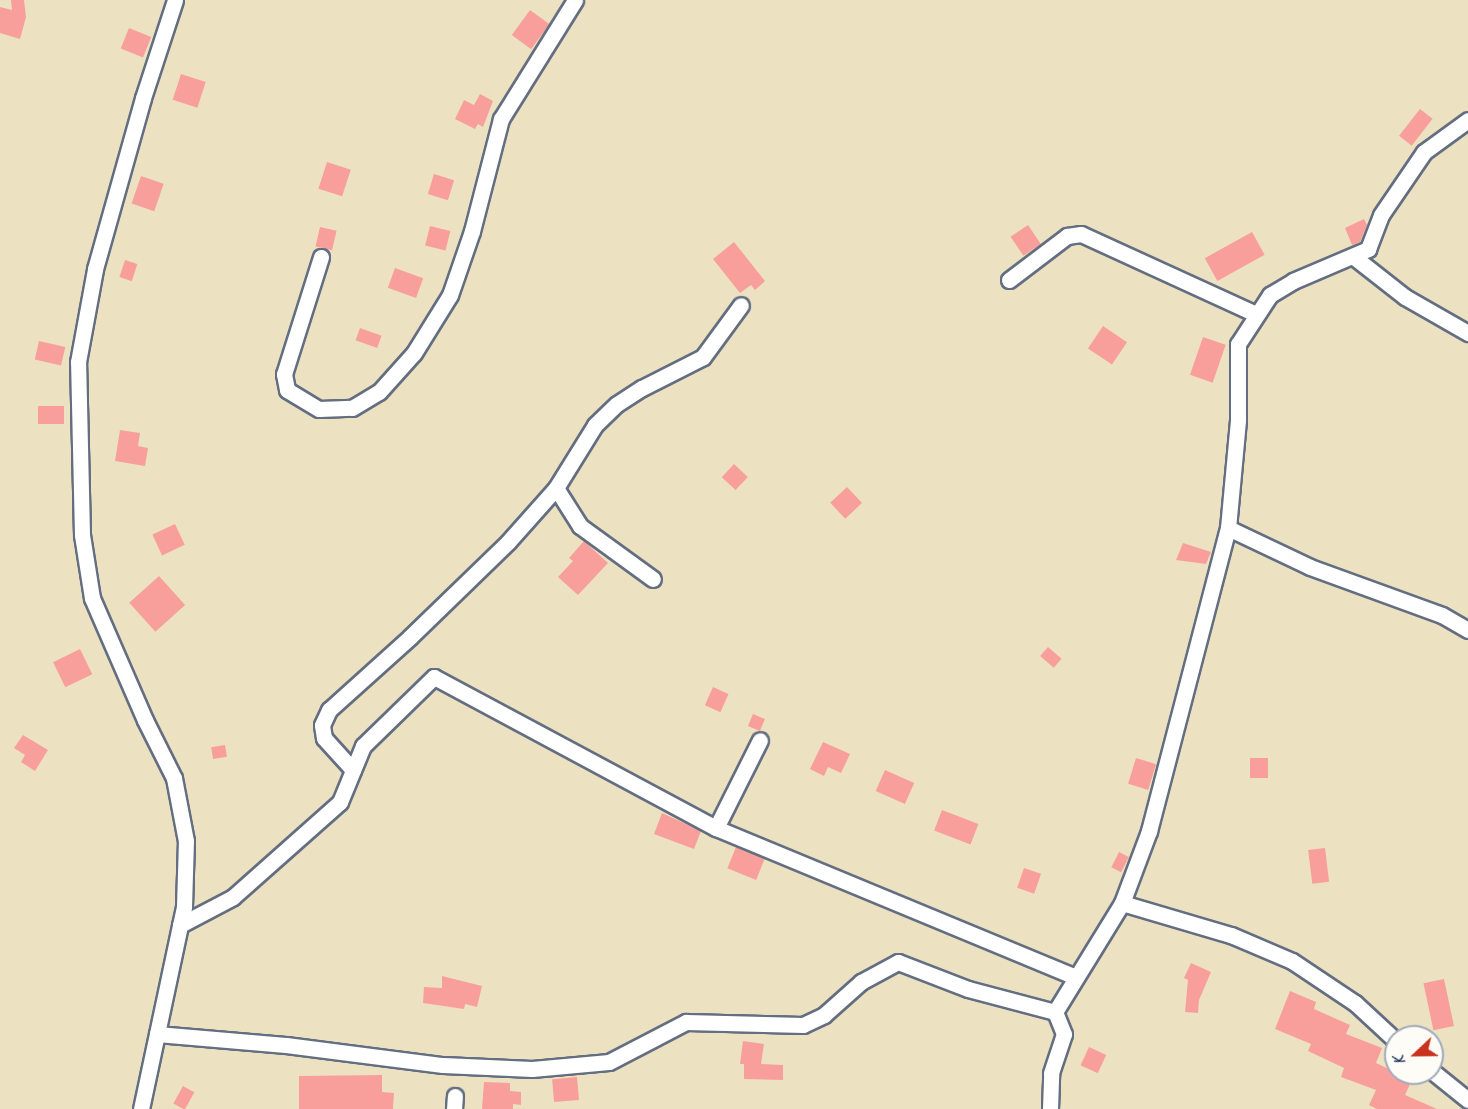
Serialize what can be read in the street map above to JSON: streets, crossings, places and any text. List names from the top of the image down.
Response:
{
  "north": "left"
}
